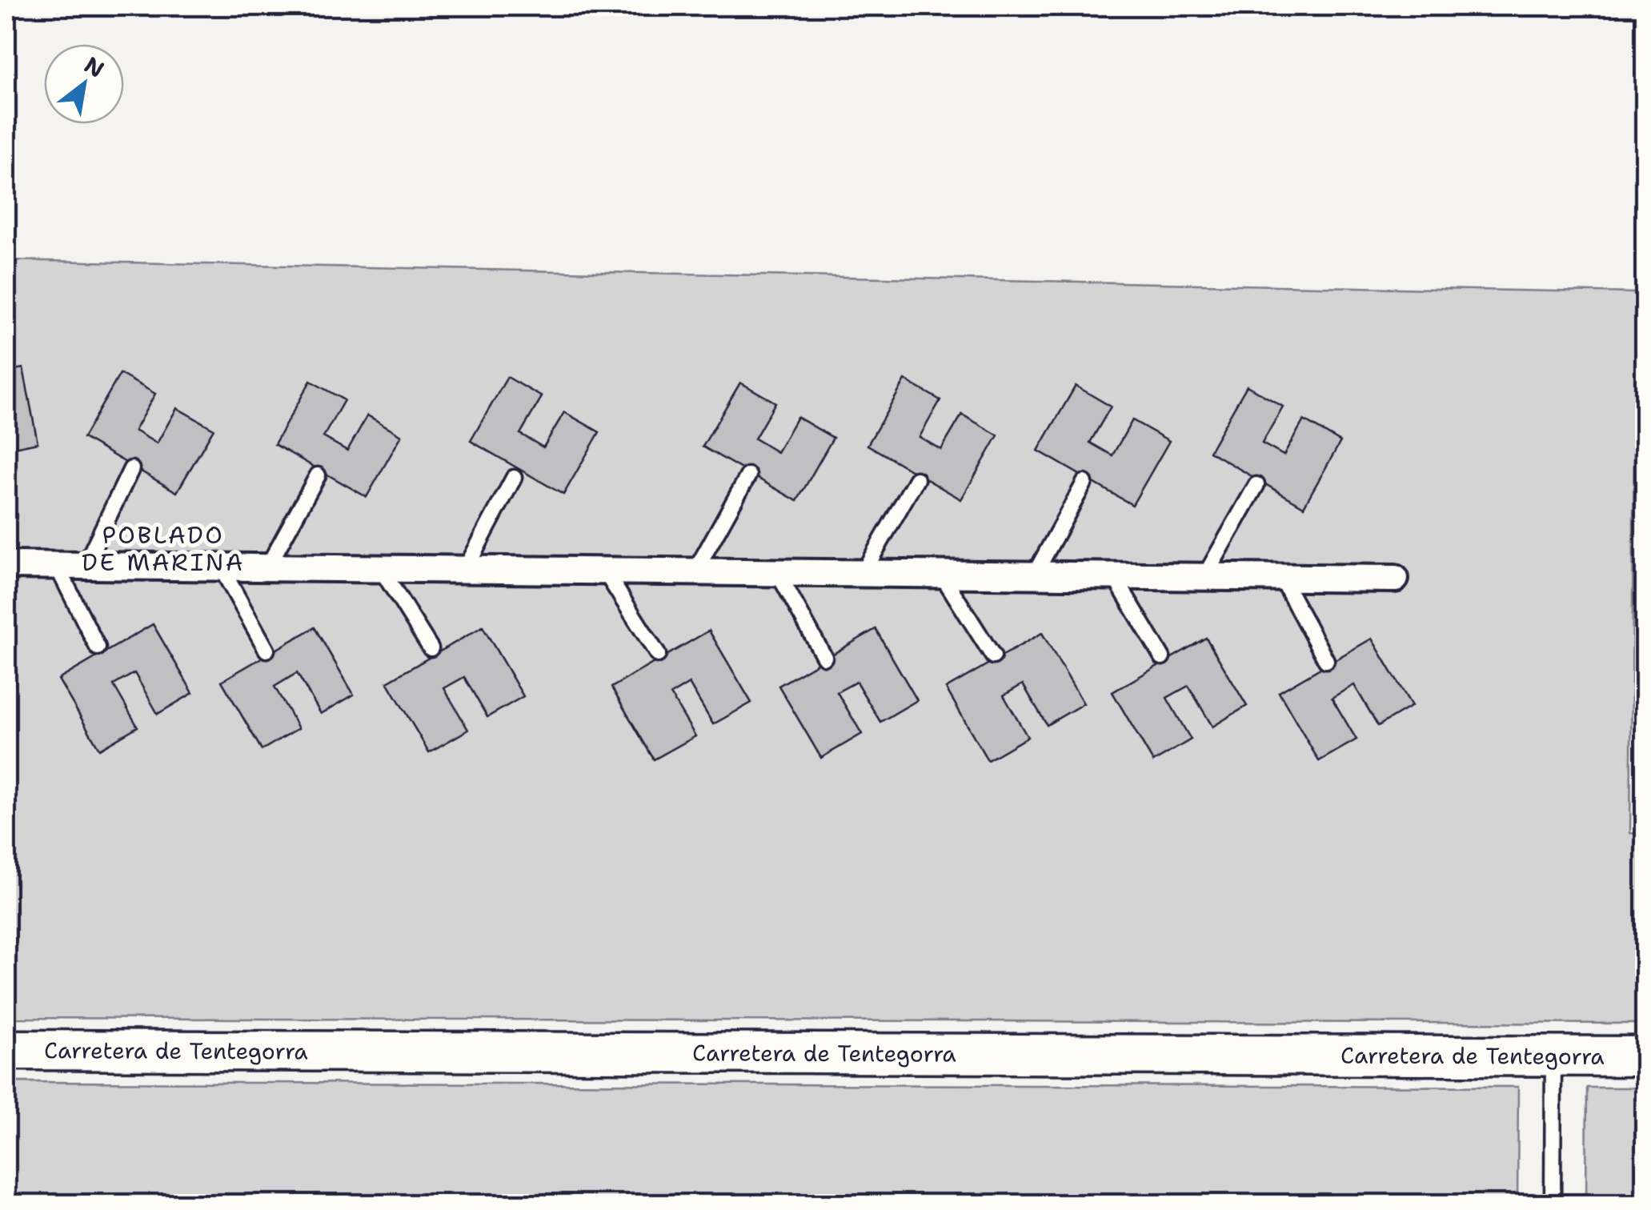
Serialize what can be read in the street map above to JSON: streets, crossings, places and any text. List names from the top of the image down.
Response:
{
  "streets": {
    "main road": ["Carretera de Tentegorra"]
  },
  "districts": ["POBLADO DE MARINA"],
  "north": "top right"
}
